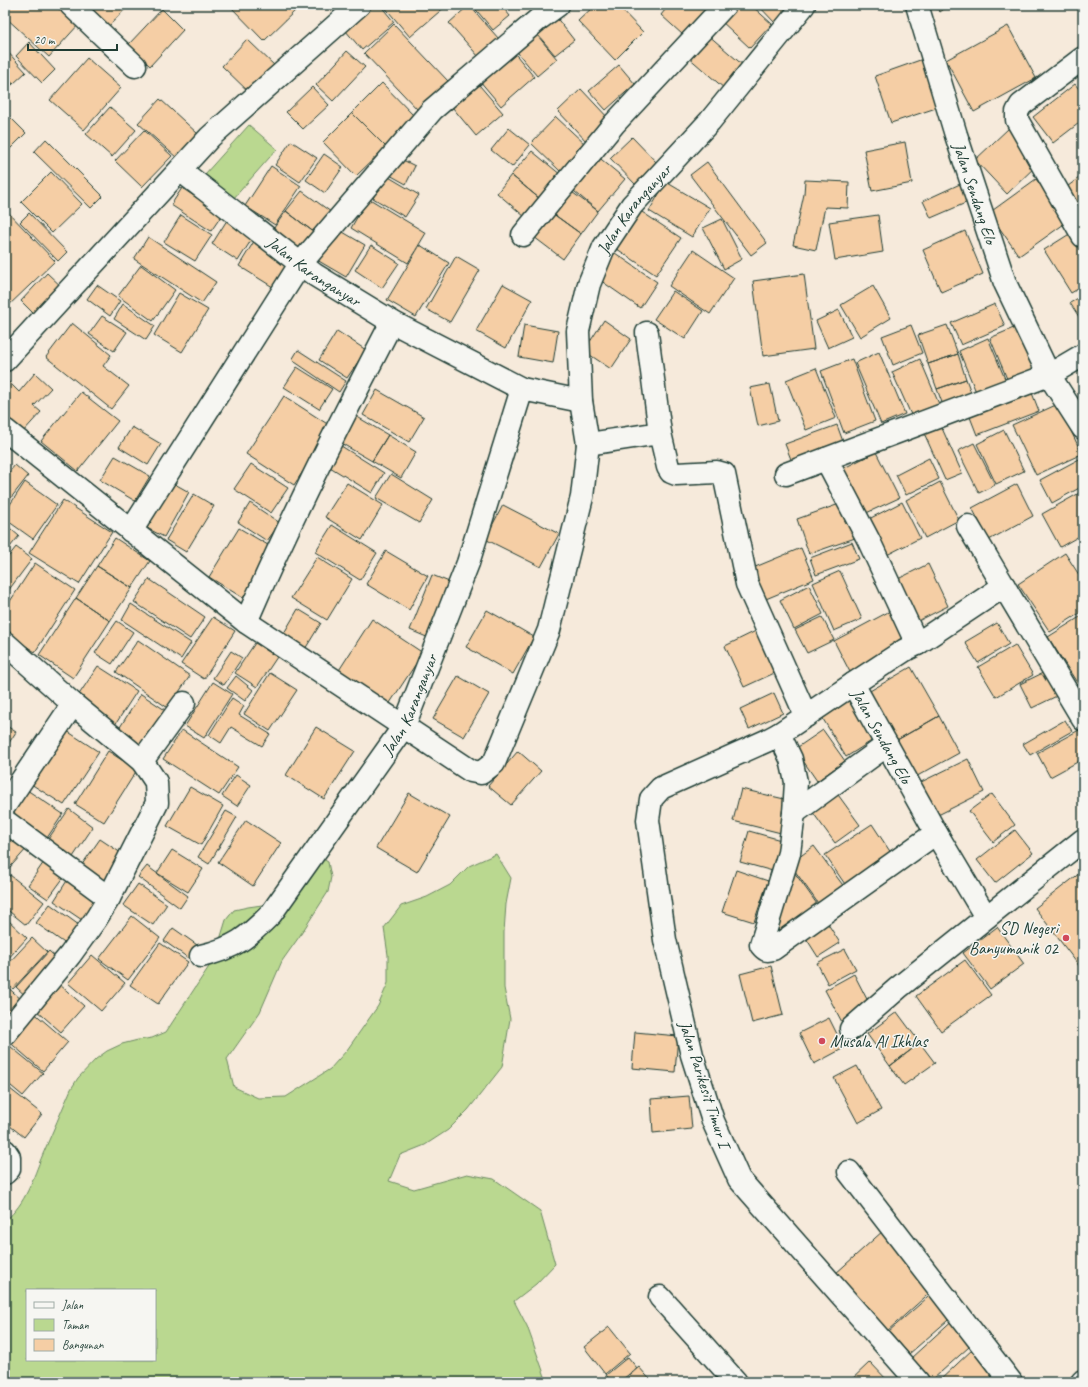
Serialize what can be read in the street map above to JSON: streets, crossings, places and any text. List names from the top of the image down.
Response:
{
  "streets": {
    "street": ["Jalan Sendang Elo", "Jalan Karanganyar", "Jalan Parikesit Timur I"]
  },
  "crossings": [
    ["Jalan Sendang Elo", "Jalan Parikesit Timur I"]
  ],
  "places": ["SD Negeri Banyumanik 02", "Musala Al Ikhlas"],
  "legend": ["Jalan", "Taman", "Bangunan"],
  "scale_bar": "20 m"
}
